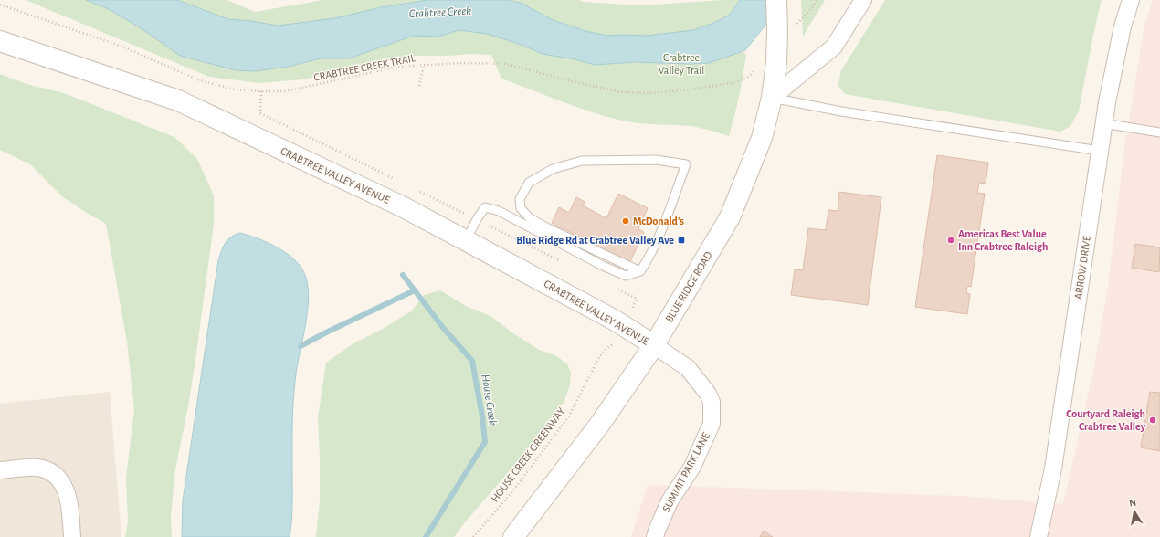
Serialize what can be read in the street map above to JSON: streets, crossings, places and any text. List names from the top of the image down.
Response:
{
  "streets": {
    "street": [
      "CRABTREE VALLEY AVENUE",
      "ARROW DRIVE",
      "BLUE RIDGE ROAD",
      "SUMMIT PARK LANE"
    ],
    "path": ["CRABTREE CREEK TRAIL", "HOUSE CREEK GREENWAY"]
  },
  "crossings": [
    ["CRABTREE VALLEY AVENUE", "BLUE RIDGE ROAD"],
    ["CRABTREE VALLEY AVENUE", "SUMMIT PARK LANE"],
    ["BLUE RIDGE ROAD", "SUMMIT PARK LANE"]
  ],
  "water": ["Crabtree Creek", "House Creek"],
  "parks": ["Crabtree Valley Trail"],
  "places": {
    "other": ["McDonald's", "Americas Best Value Inn Crabtree Raleigh", "Courtyard Raleigh Crabtree Valley"],
    "transit": ["Blue Ridge Rd at Crabtree Valley Ave"]
  },
  "north": "top"
}
